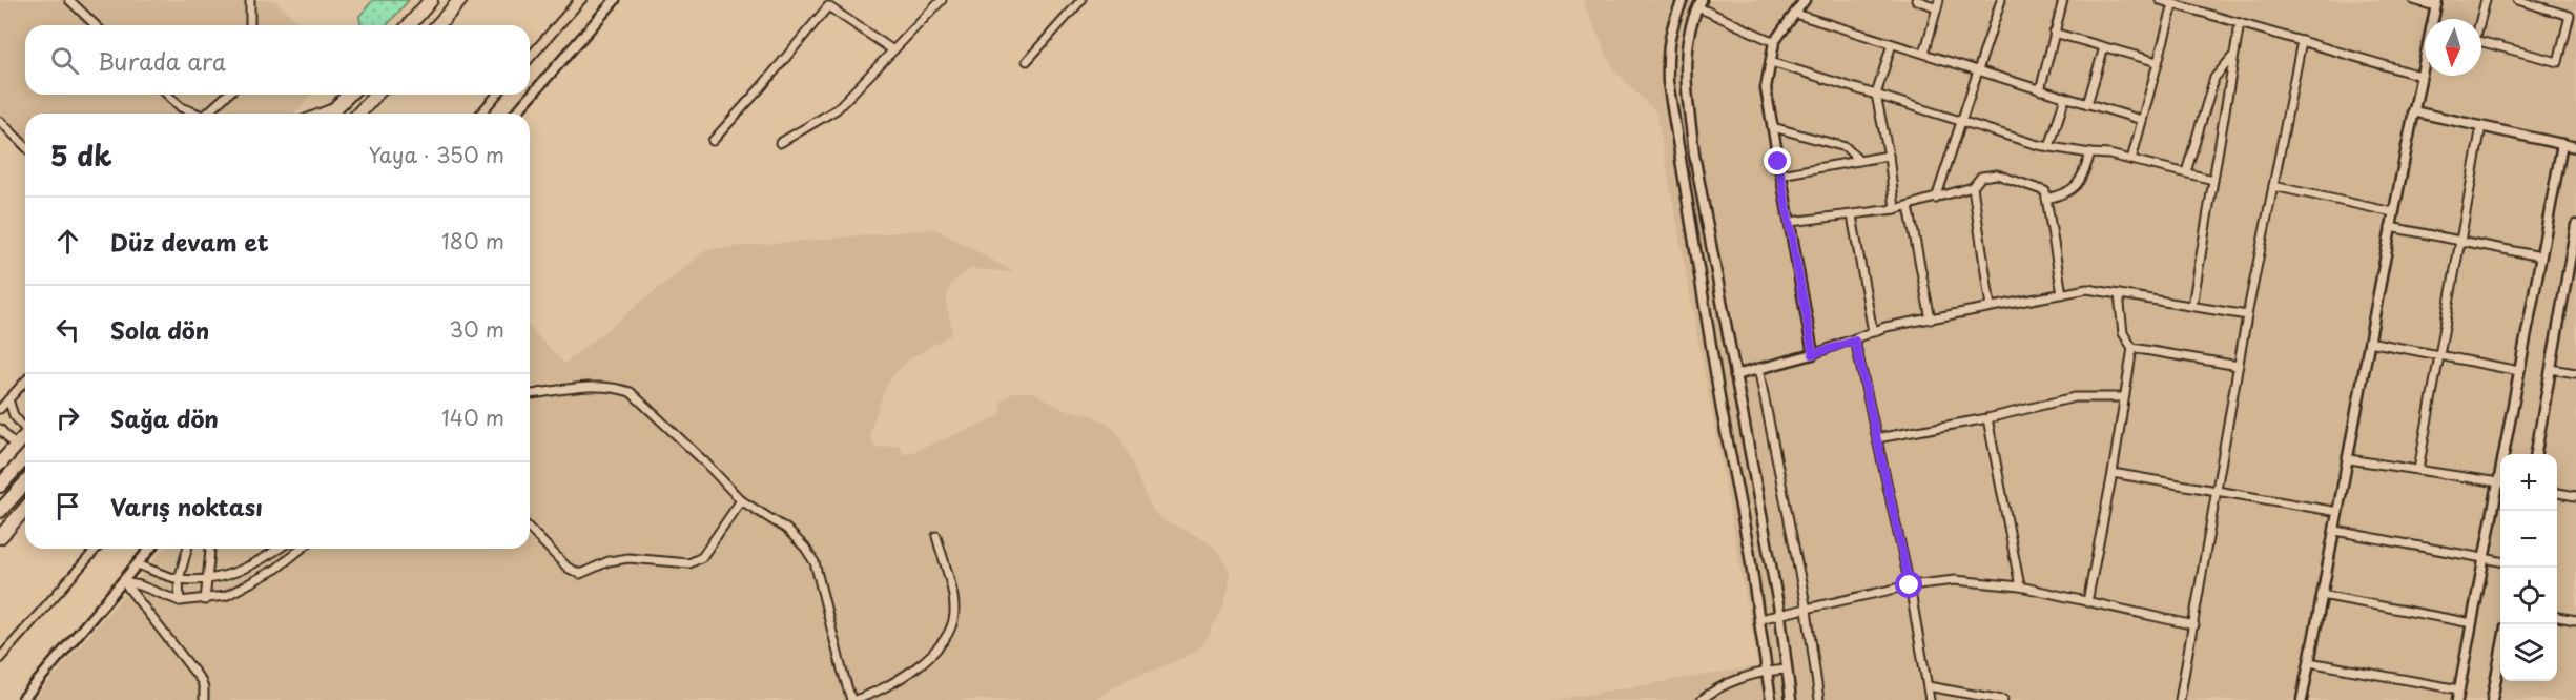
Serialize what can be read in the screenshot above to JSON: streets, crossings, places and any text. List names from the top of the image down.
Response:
{
  "north": "bottom",
  "page": {
    "search": "Burada ara",
    "heading": ["5 dk", "Yaya · 350 m"],
    "list": [
      ["Düz devam et", "180 m"],
      ["Sola dön", "30 m"],
      ["Sağa dön", "140 m"],
      "Varış noktası"
    ],
    "map_buttons": ["+", "−"]
  }
}
